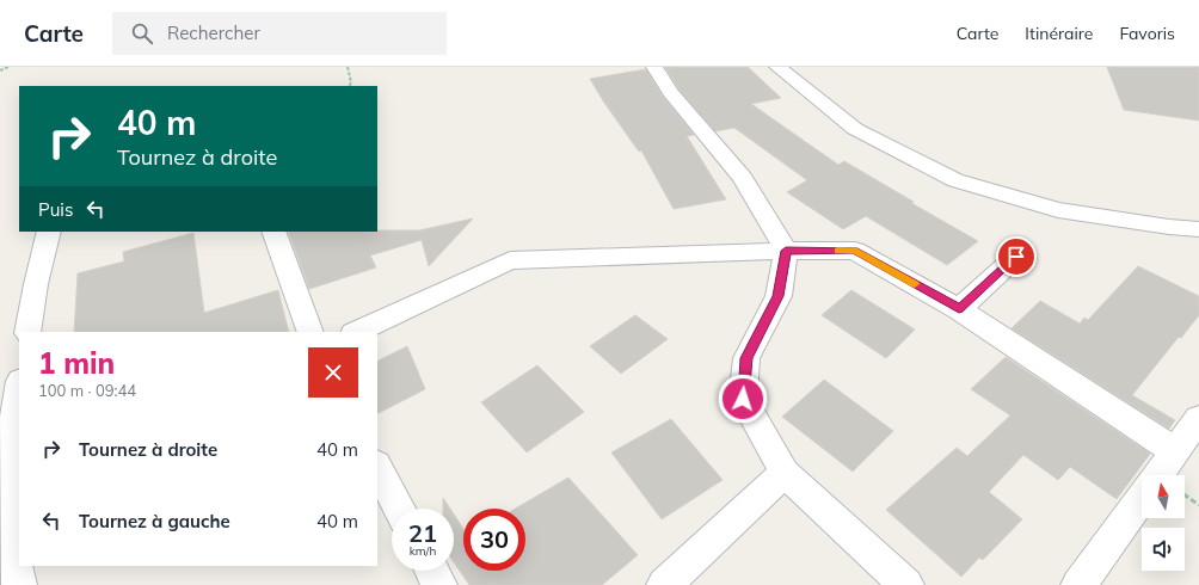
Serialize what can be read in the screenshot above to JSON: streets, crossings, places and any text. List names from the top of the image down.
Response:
{
  "north": "top",
  "page": {
    "header": "Carte",
    "search": "Rechercher",
    "nav": ["Carte", "Itinéraire", "Favoris"],
    "turn": ["40 m", "Tournez à droite"],
    "then": "Puis",
    "heading": ["1 min", "100 m · 09:44"],
    "list": [
      {
        "name": "Tournez à droite",
        "value": "40 m"
      },
      {
        "name": "Tournez à gauche",
        "value": "40 m"
      }
    ],
    "speed": "21 km/h",
    "limit": "30"
  }
}
